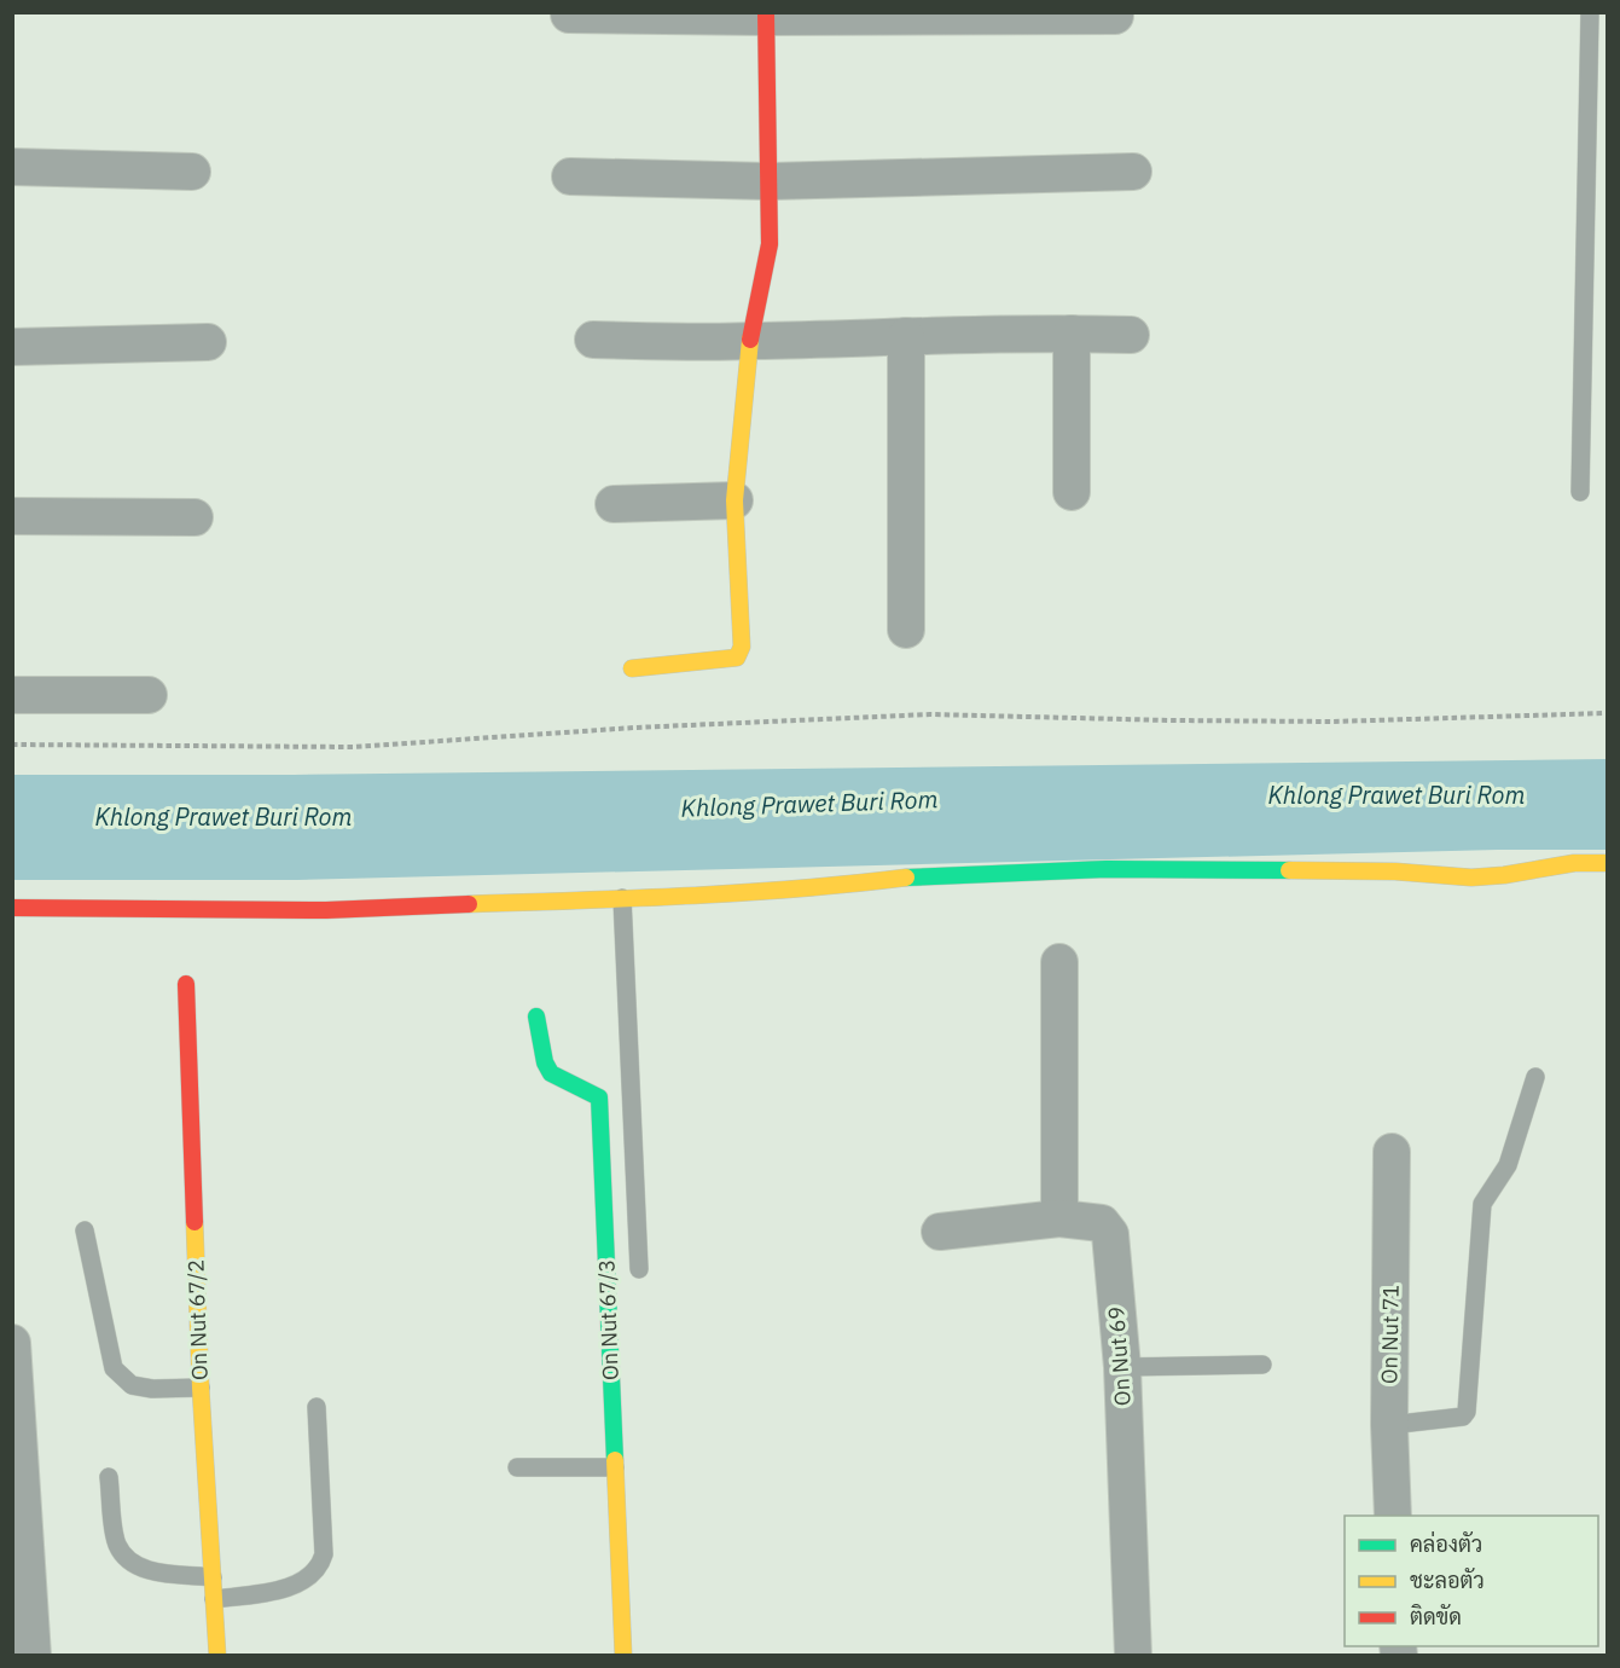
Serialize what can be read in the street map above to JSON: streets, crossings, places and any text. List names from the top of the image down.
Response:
{
  "streets": {
    "street": [
      "On Nut 67/2",
      "On Nut 67/3",
      "On Nut 71",
      "On Nut 69"
    ]
  },
  "water": ["Khlong Prawet Buri Rom"],
  "legend": ["คล่องตัว", "ชะลอตัว", "ติดขัด"]
}
